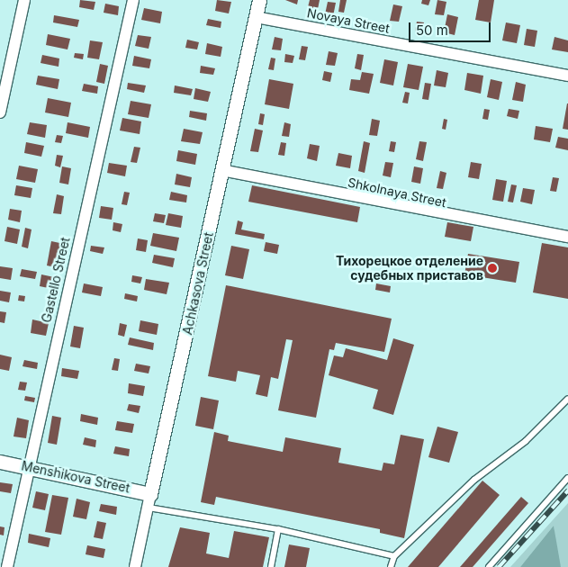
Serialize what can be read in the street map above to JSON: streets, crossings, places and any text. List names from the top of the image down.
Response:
{
  "streets": {
    "street": [
      "Novaya Street",
      "Shkolnaya Street",
      "Gastello Street",
      "Achkasova Street",
      "Menshikova Street"
    ]
  },
  "crossings": [
    ["Novaya Street", "Achkasova Street"],
    ["Shkolnaya Street", "Achkasova Street"],
    ["Gastello Street", "Menshikova Street"],
    ["Achkasova Street", "Menshikova Street"]
  ],
  "places": ["Тихорецкое отделение судебных приставов"],
  "scale_bar": "50 m"
}
